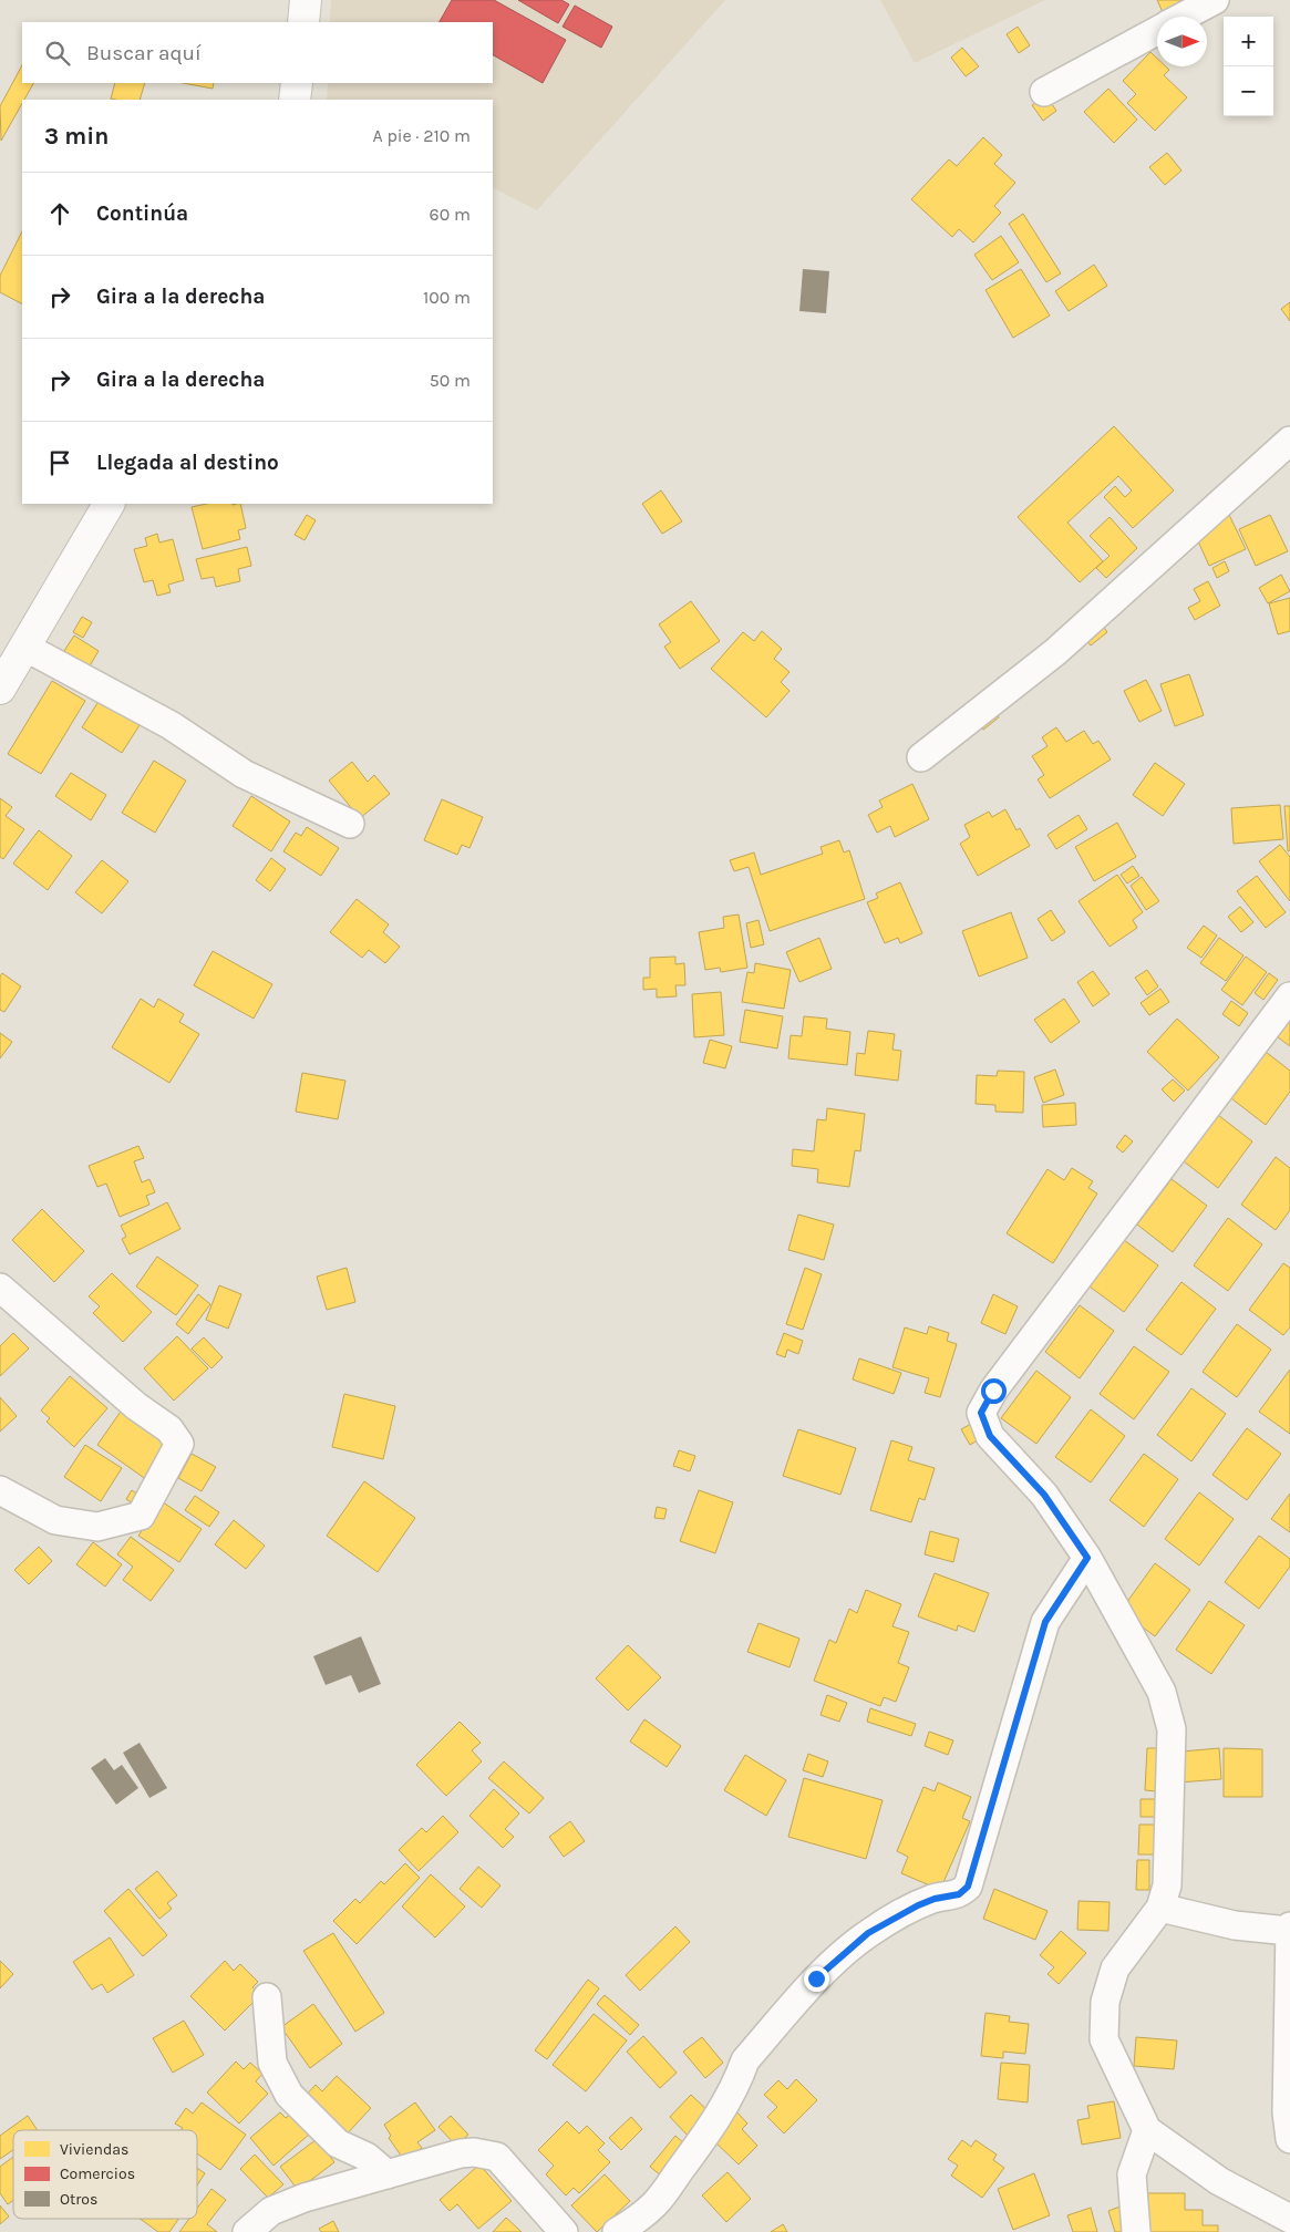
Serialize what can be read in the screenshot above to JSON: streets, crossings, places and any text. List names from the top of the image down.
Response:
{
  "legend": ["Viviendas", "Comercios", "Otros"],
  "north": "right",
  "page": {
    "map_buttons": ["+", "−"],
    "search": "Buscar aquí",
    "heading": ["3 min", "A pie · 210 m"],
    "list": [
      ["Continúa", "60 m"],
      ["Gira a la derecha", "100 m"],
      ["Gira a la derecha", "50 m"],
      "Llegada al destino"
    ]
  }
}
